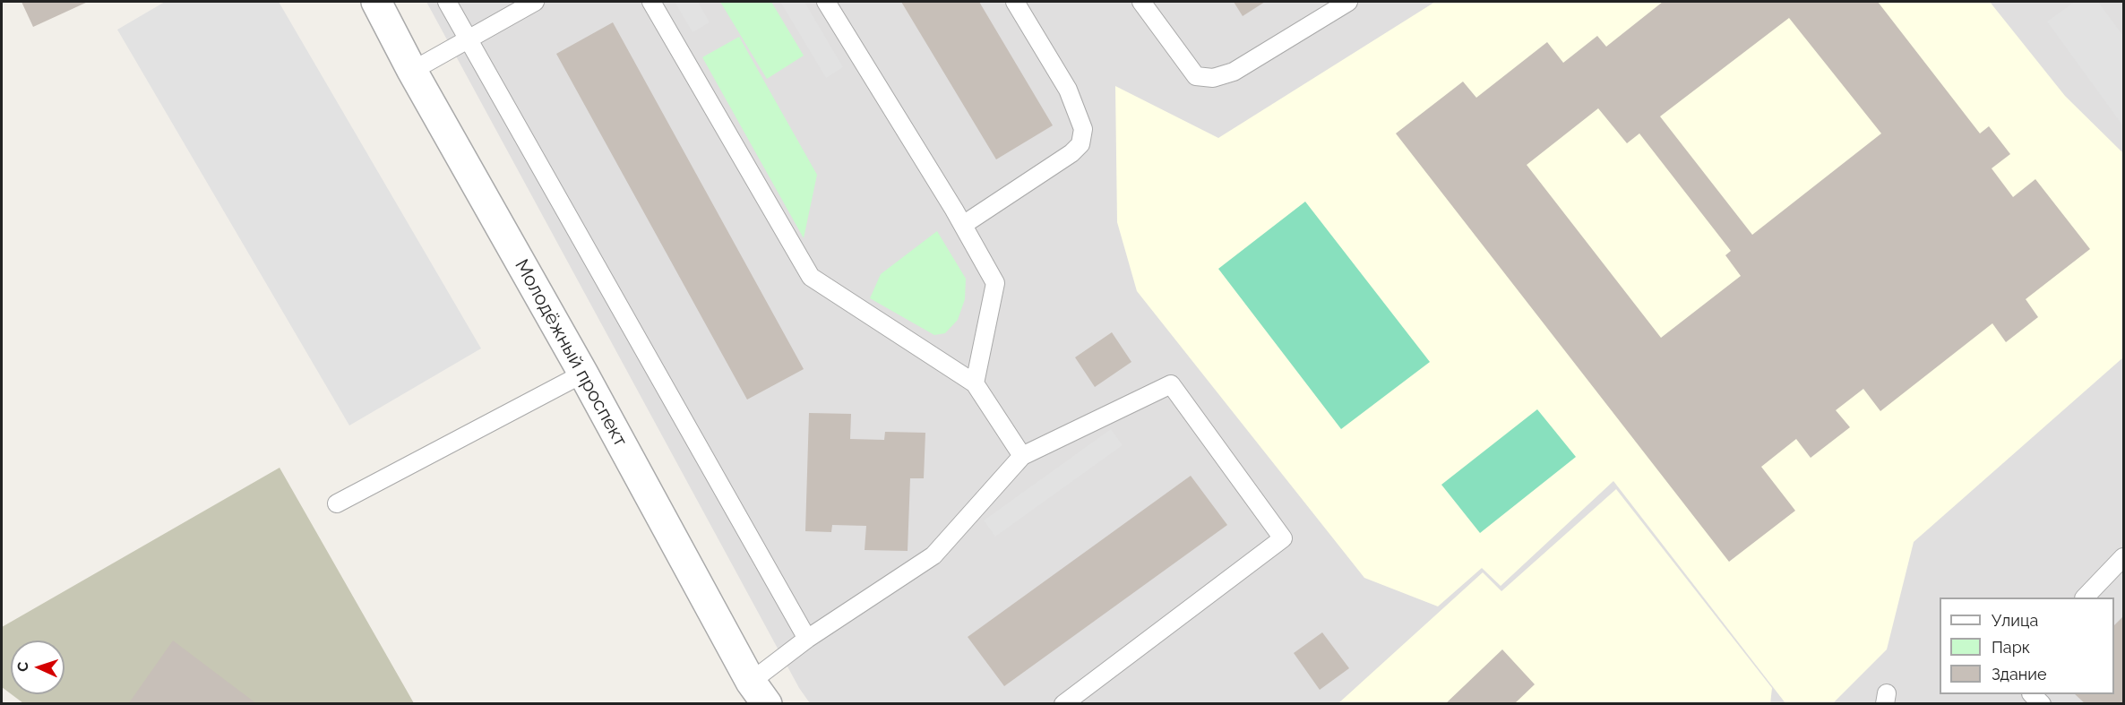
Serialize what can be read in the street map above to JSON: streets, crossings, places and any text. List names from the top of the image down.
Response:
{
  "streets": {
    "street": ["Молодёжный проспект"]
  },
  "legend": ["Улица", "Парк", "Здание"],
  "north": "left"
}
